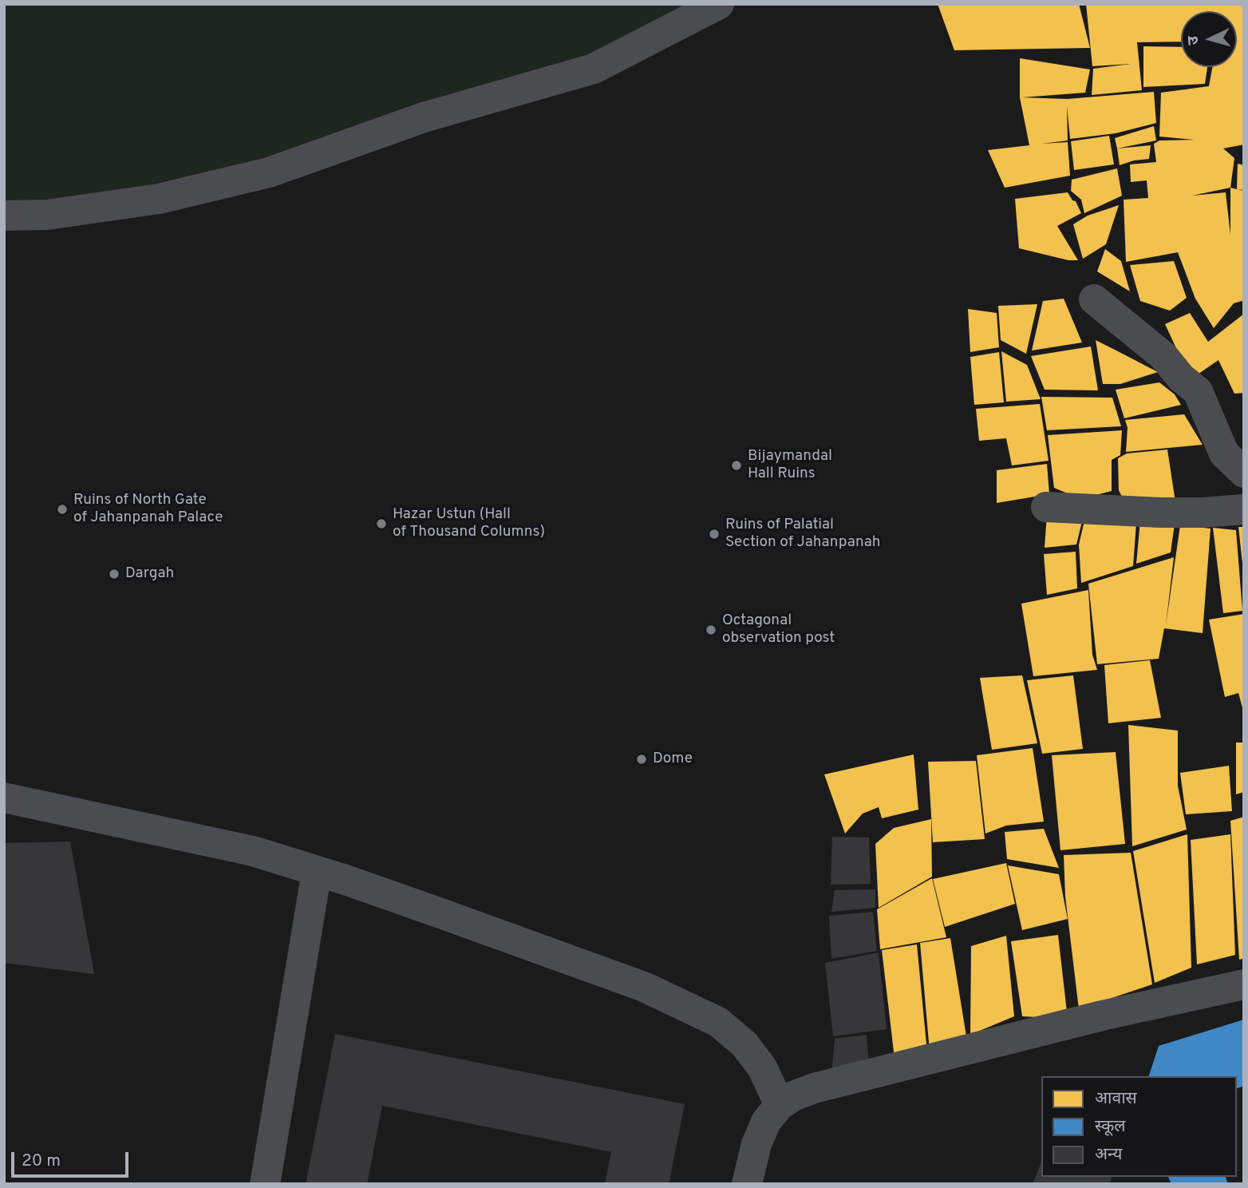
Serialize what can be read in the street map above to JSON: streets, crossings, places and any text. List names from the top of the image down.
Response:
{
  "places": [
    "Bijaymandal Hall Ruins",
    "Ruins of North Gate of Jahanpanah Palace",
    "Hazar Ustun (Hall of Thousand Columns)",
    "Ruins of Palatial Section of Jahanpanah",
    "Dargah",
    "Octagonal observation post",
    "Dome"
  ],
  "legend": ["आवास", "स्कूल", "अन्य"],
  "scale_bar": "20 m",
  "north": "left"
}
